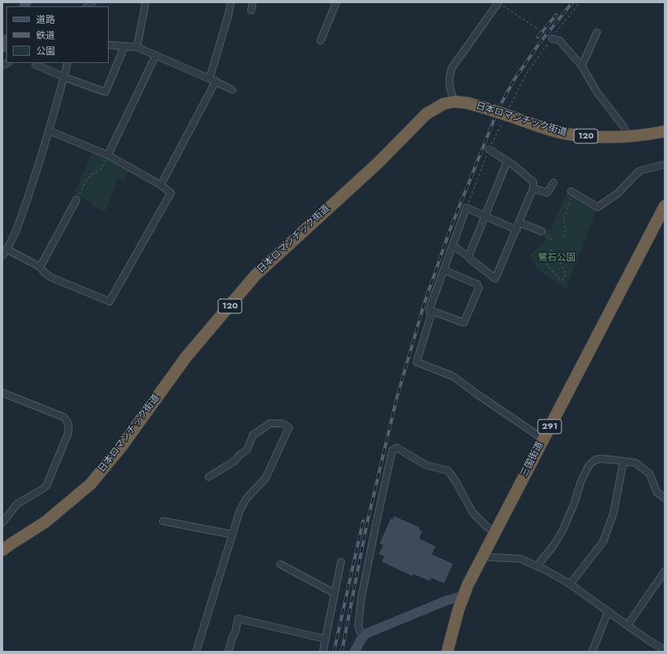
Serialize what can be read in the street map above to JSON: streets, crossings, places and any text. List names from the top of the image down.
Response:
{
  "streets": {
    "highway": [
      "日本ロマンチック街道",
      "120",
      "291",
      "三国街道"
    ]
  },
  "parks": ["鷺石公園"],
  "legend": ["道路", "鉄道", "公園"]
}
